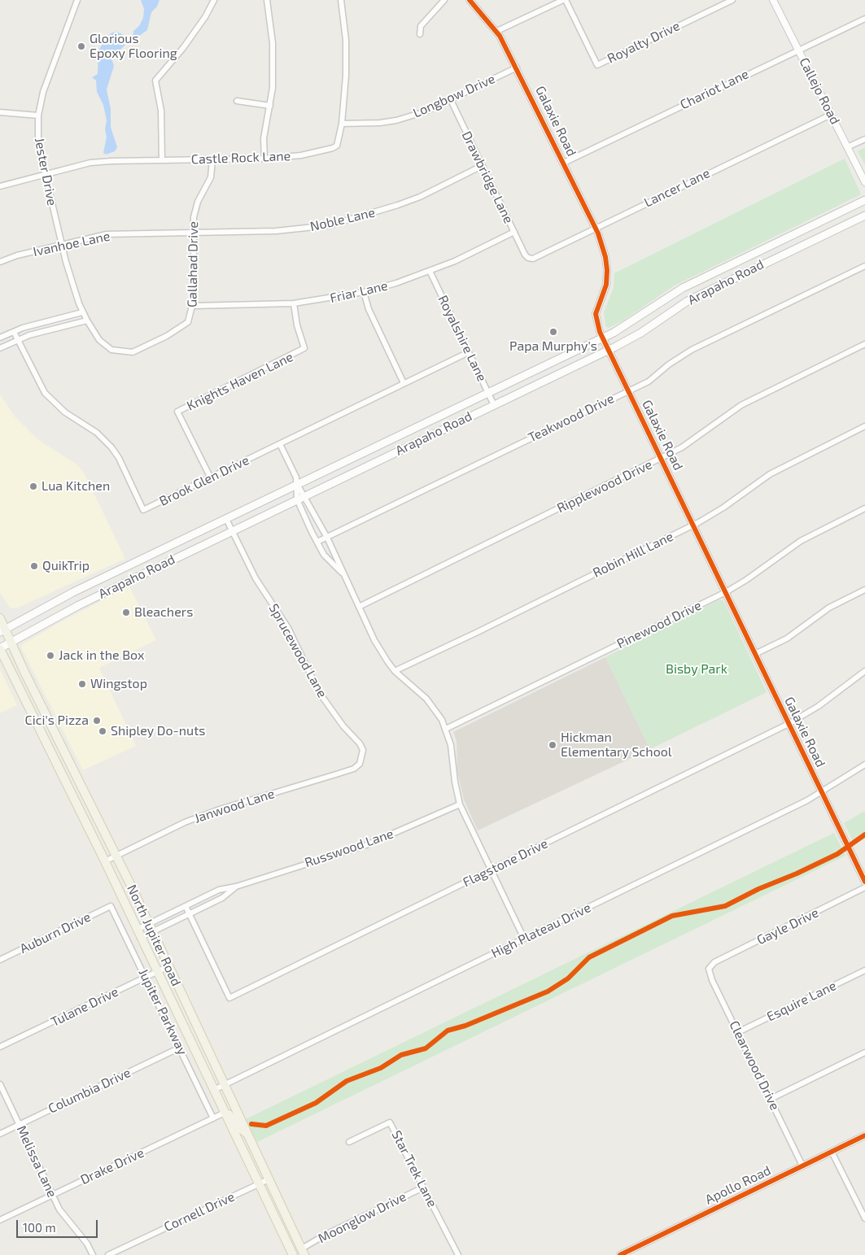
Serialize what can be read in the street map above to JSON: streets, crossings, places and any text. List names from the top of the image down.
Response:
{
  "streets": {
    "main road": ["Arapaho Road", "North Jupiter Road"],
    "street": [
      "Royalty Drive",
      "Chariot Lane",
      "Callejo Road",
      "Longbow Drive",
      "Galaxie Road",
      "Castle Rock Lane",
      "Jester Drive",
      "Drawbridge Lane",
      "Lancer Lane",
      "Noble Lane",
      "Ivanhoe Lane",
      "Gallahad Drive",
      "Friar Lane",
      "Royalshire Lane",
      "Knights Haven Lane",
      "Teakwood Drive",
      "Brook Glen Drive",
      "Ripplewood Drive",
      "Robin Hill Lane",
      "Pinewood Drive",
      "Sprucewood Lane",
      "Janwood Lane",
      "Russwood Lane",
      "Flagstone Drive",
      "Gayle Drive",
      "High Plateau Drive",
      "Auburn Drive",
      "Esquire Lane",
      "Tulane Drive",
      "Jupiter Parkway",
      "Clearwood Drive",
      "Columbia Drive",
      "Melissa Lane",
      "Drake Drive",
      "Star Trek Lane",
      "Apollo Road",
      "Cornell Drive",
      "Moonglow Drive"
    ]
  },
  "crossings": [
    ["Chariot Lane", "Callejo Road"],
    ["Chariot Lane", "Galaxie Road"],
    ["Callejo Road", "Lancer Lane"],
    ["Longbow Drive", "Galaxie Road"],
    ["Longbow Drive", "Castle Rock Lane"],
    ["Longbow Drive", "Drawbridge Lane"],
    ["Galaxie Road", "Lancer Lane"],
    ["Galaxie Road", "Arapaho Road"],
    ["Galaxie Road", "Teakwood Drive"],
    ["Galaxie Road", "Ripplewood Drive"],
    ["Galaxie Road", "Robin Hill Lane"],
    ["Galaxie Road", "Pinewood Drive"],
    ["Galaxie Road", "Flagstone Drive"],
    ["Galaxie Road", "High Plateau Drive"],
    ["Castle Rock Lane", "Jester Drive"],
    ["Castle Rock Lane", "Gallahad Drive"],
    ["Jester Drive", "Ivanhoe Lane"],
    ["Jester Drive", "Gallahad Drive"],
    ["Drawbridge Lane", "Lancer Lane"],
    ["Drawbridge Lane", "Noble Lane"],
    ["Drawbridge Lane", "Friar Lane"],
    ["Noble Lane", "Ivanhoe Lane"],
    ["Noble Lane", "Gallahad Drive"],
    ["Ivanhoe Lane", "Gallahad Drive"],
    ["Gallahad Drive", "Friar Lane"],
    ["Arapaho Road", "Royalshire Lane"],
    ["Arapaho Road", "Sprucewood Lane"],
    ["Arapaho Road", "North Jupiter Road"],
    ["Friar Lane", "Royalshire Lane"],
    ["Friar Lane", "Knights Haven Lane"],
    ["Royalshire Lane", "Brook Glen Drive"],
    ["Knights Haven Lane", "Brook Glen Drive"],
    ["Sprucewood Lane", "Janwood Lane"],
    ["Janwood Lane", "North Jupiter Road"],
    ["Russwood Lane", "Flagstone Drive"],
    ["Russwood Lane", "North Jupiter Road"],
    ["Gayle Drive", "Clearwood Drive"],
    ["High Plateau Drive", "North Jupiter Road"],
    ["Auburn Drive", "Jupiter Parkway"],
    ["North Jupiter Road", "Tulane Drive"],
    ["North Jupiter Road", "Drake Drive"],
    ["North Jupiter Road", "Cornell Drive"],
    ["North Jupiter Road", "Moonglow Drive"],
    ["Esquire Lane", "Clearwood Drive"],
    ["Tulane Drive", "Jupiter Parkway"],
    ["Jupiter Parkway", "Columbia Drive"],
    ["Jupiter Parkway", "Drake Drive"],
    ["Clearwood Drive", "Apollo Road"],
    ["Columbia Drive", "Melissa Lane"],
    ["Melissa Lane", "Drake Drive"],
    ["Star Trek Lane", "Moonglow Drive"]
  ],
  "parks": ["Bisby Park"],
  "places": [
    "Glorious Epoxy Flooring",
    "Papa Murphy's",
    "Lua Kitchen",
    "QuikTrip",
    "Bleachers",
    "Jack in the Box",
    "Wingstop",
    "Cici's Pizza",
    "Shipley Do-nuts",
    "Hickman Elementary School"
  ],
  "scale_bar": "100 m"
}
